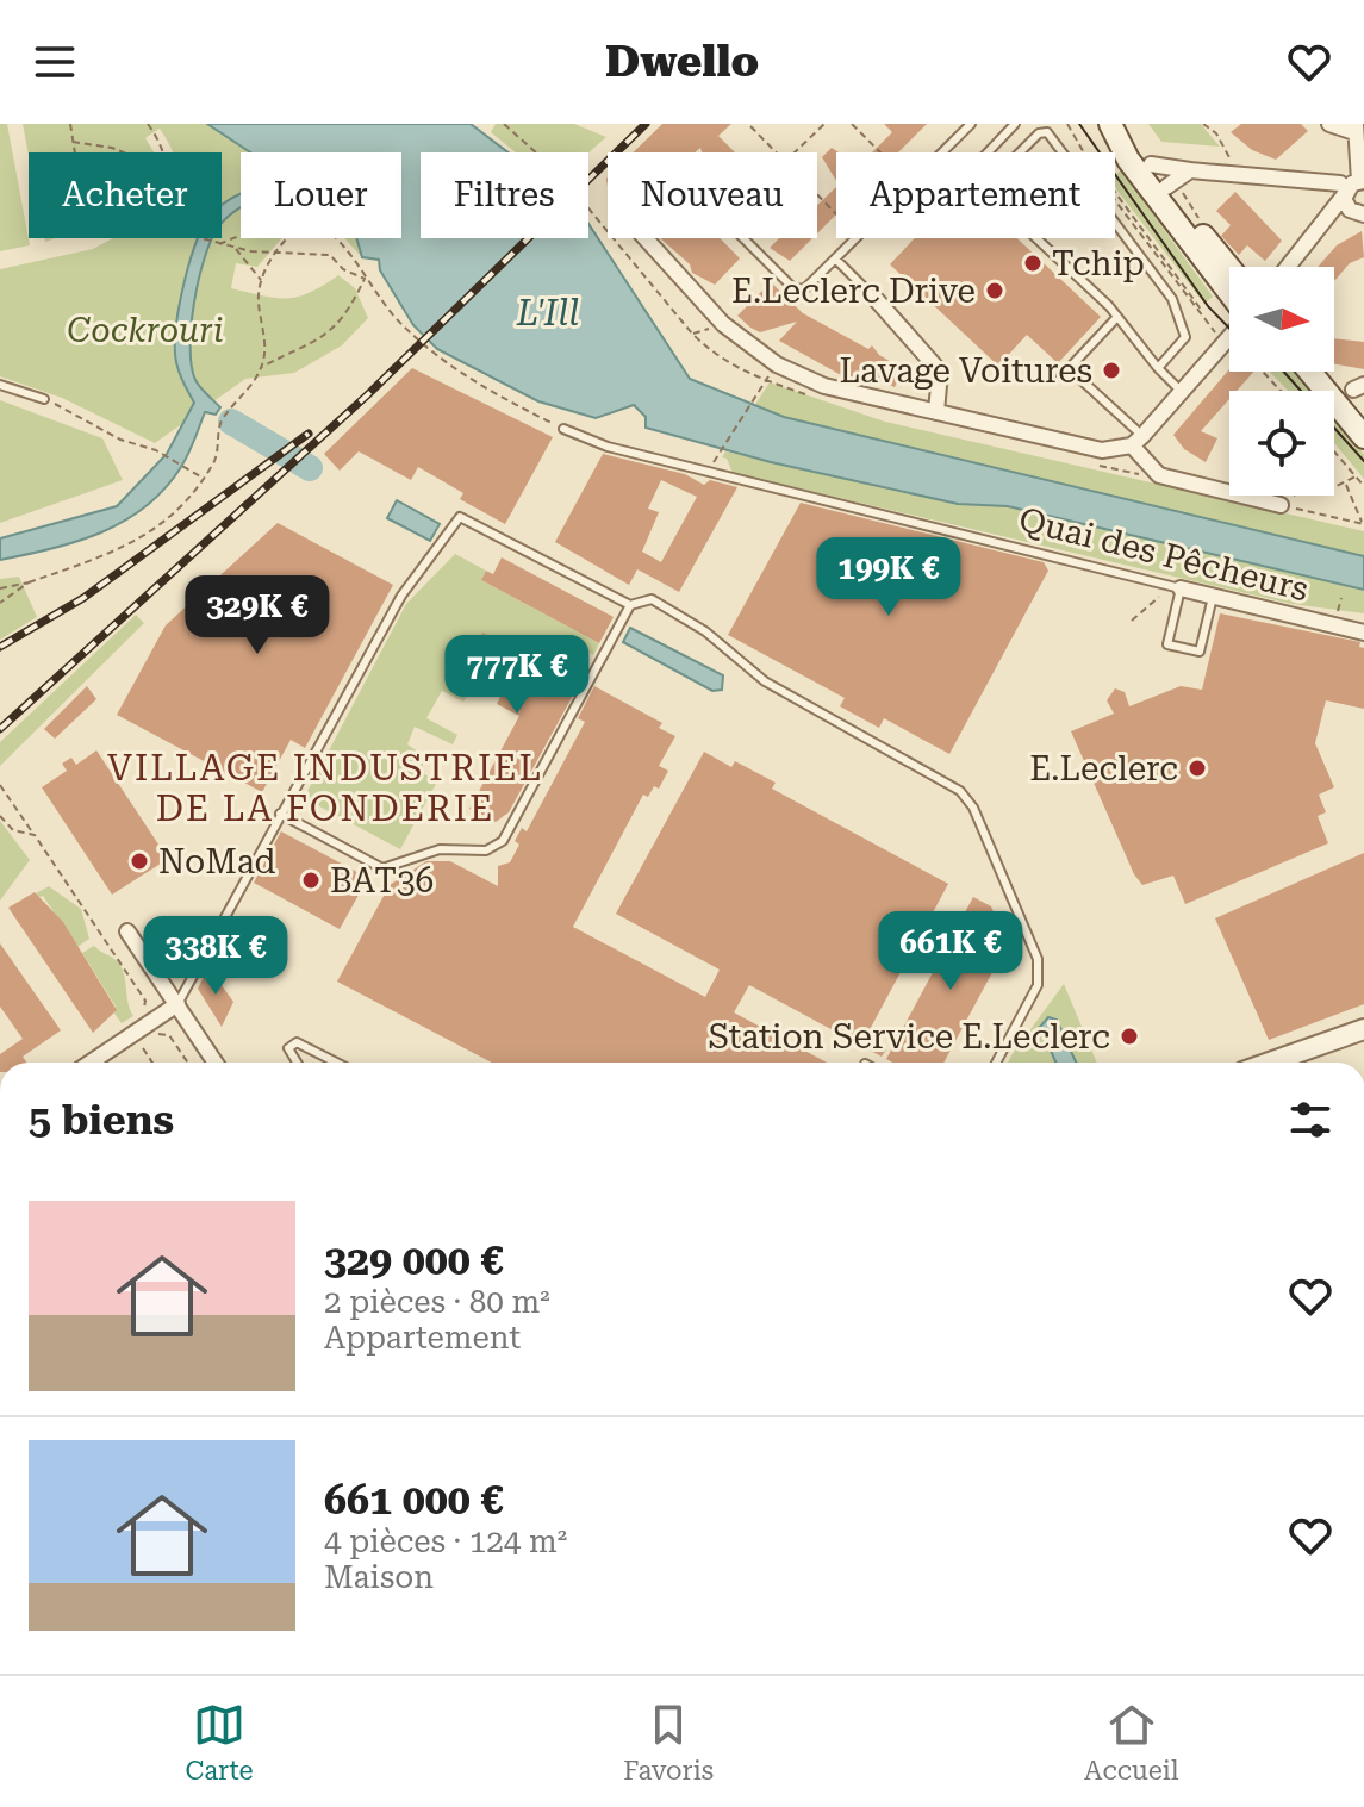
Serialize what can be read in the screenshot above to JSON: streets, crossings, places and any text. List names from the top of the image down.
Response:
{
  "streets": {
    "street": ["Quai des Pêcheurs"]
  },
  "districts": ["VILLAGE INDUSTRIEL DE LA FONDERIE"],
  "water": ["L'Ill"],
  "parks": ["Cockrouri"],
  "places": [
    "Tchip",
    "E.Leclerc Drive",
    "Lavage Voitures",
    "E.Leclerc",
    "NoMad",
    "BAT36",
    "Station Service E.Leclerc"
  ],
  "north": "right",
  "page": {
    "header": "Dwello",
    "chip": [
      "Acheter",
      "Louer",
      "Filtres",
      "Nouveau",
      "Appartement"
    ],
    "price": [
      "199K €",
      "329K €",
      "777K €",
      "661K €",
      "338K €"
    ],
    "heading": "5 biens",
    "list": [
      {
        "name": "329 000 €",
        "note": "2 pièces · 80 m² · Appartement"
      },
      {
        "name": "661 000 €",
        "note": "4 pièces · 124 m² · Maison"
      }
    ],
    "tabs": ["Carte", "Favoris", "Accueil"]
  }
}
